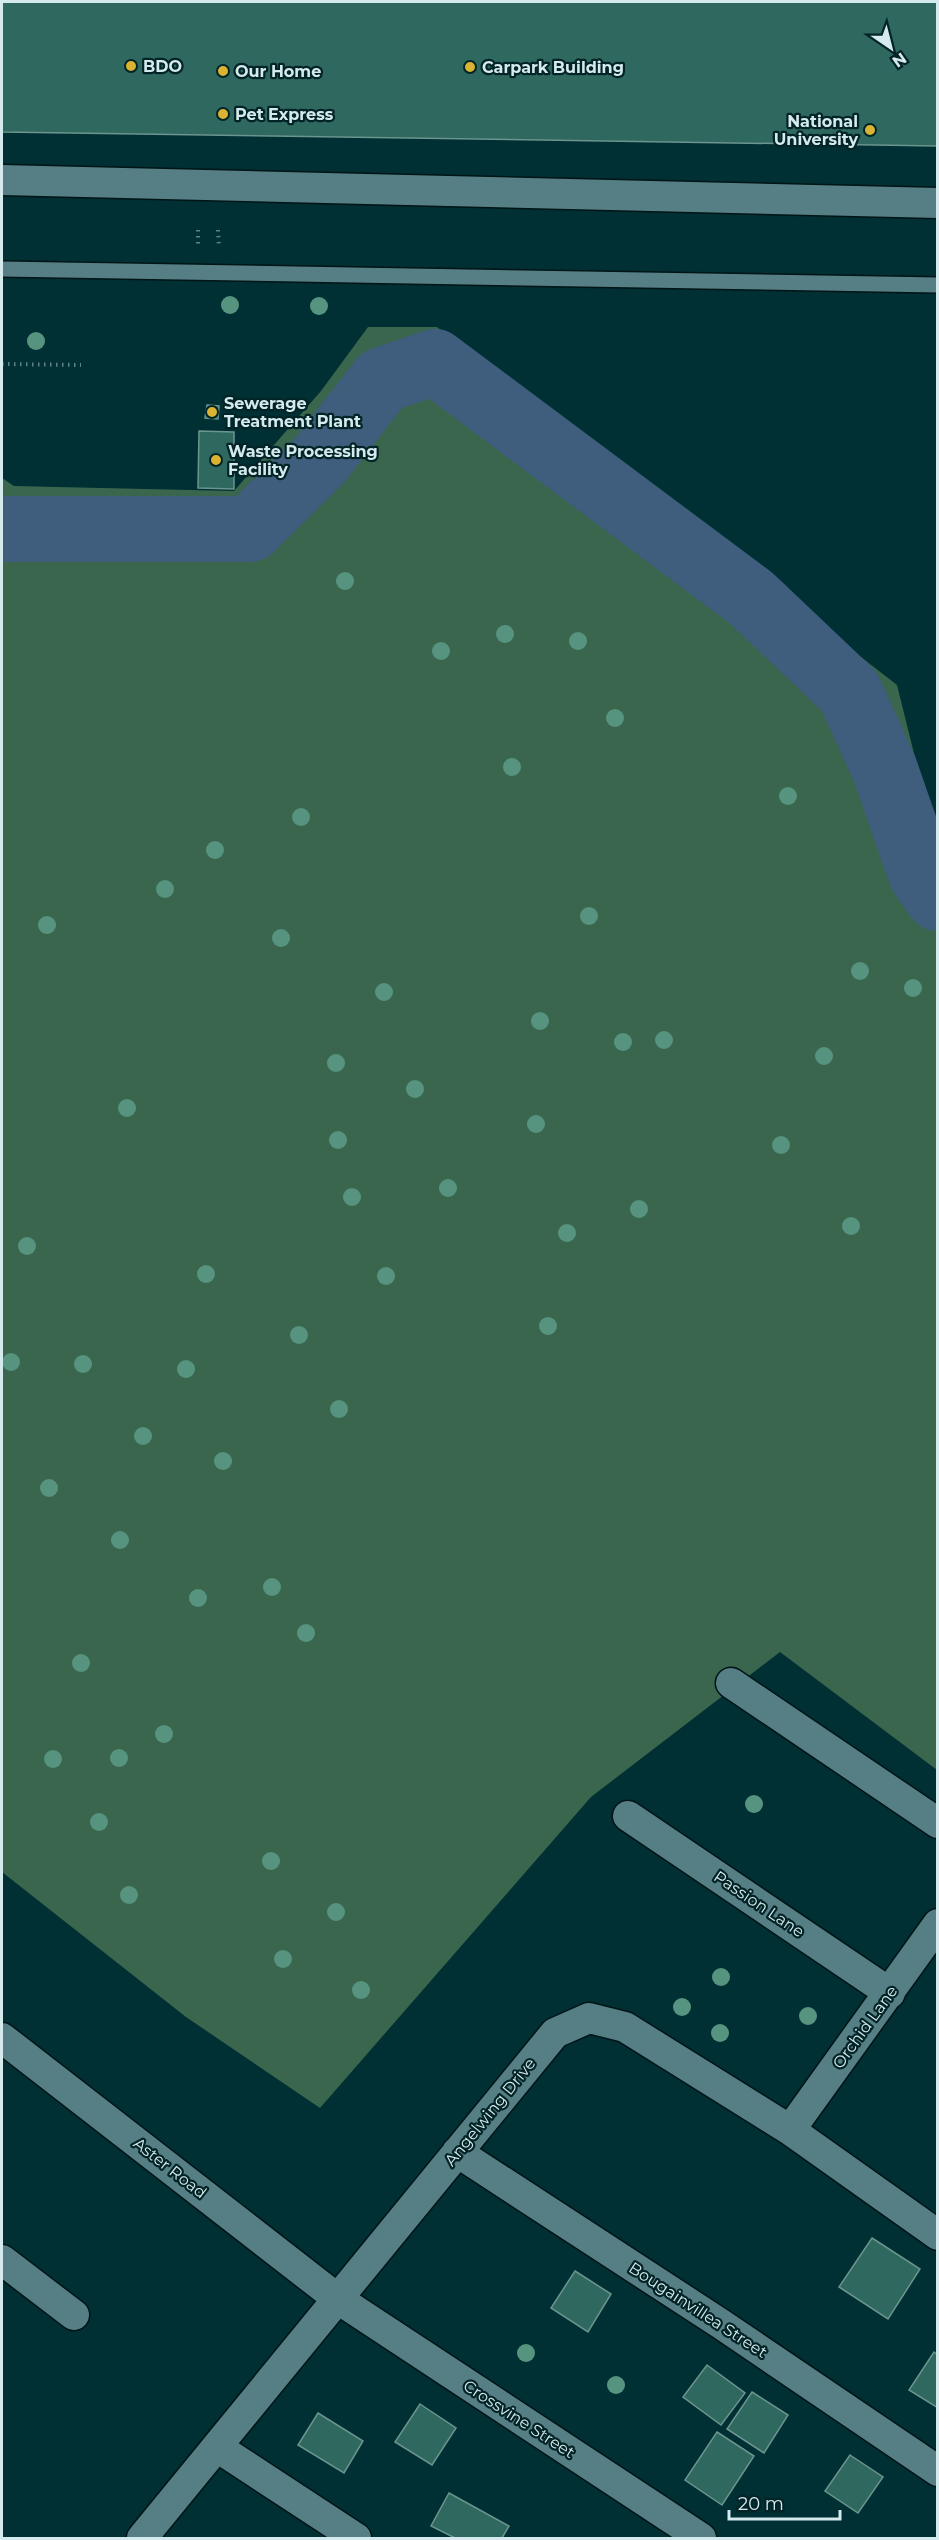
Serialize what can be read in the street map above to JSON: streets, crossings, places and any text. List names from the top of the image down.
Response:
{
  "streets": {
    "street": [
      "Passion Lane",
      "Orchid Lane",
      "Angelwing Drive",
      "Aster Road",
      "Bougainvillea Street",
      "Crossvine Street"
    ]
  },
  "crossings": [
    ["Passion Lane", "Orchid Lane"],
    ["Orchid Lane", "Angelwing Drive"],
    ["Angelwing Drive", "Aster Road"],
    ["Angelwing Drive", "Bougainvillea Street"],
    ["Angelwing Drive", "Crossvine Street"],
    ["Aster Road", "Crossvine Street"]
  ],
  "places": [
    "BDO",
    "Carpark Building",
    "Our Home",
    "Pet Express",
    "National University",
    "Sewerage Treatment Plant",
    "Waste Processing Facility"
  ],
  "scale_bar": "20 m",
  "north": "bottom right"
}
